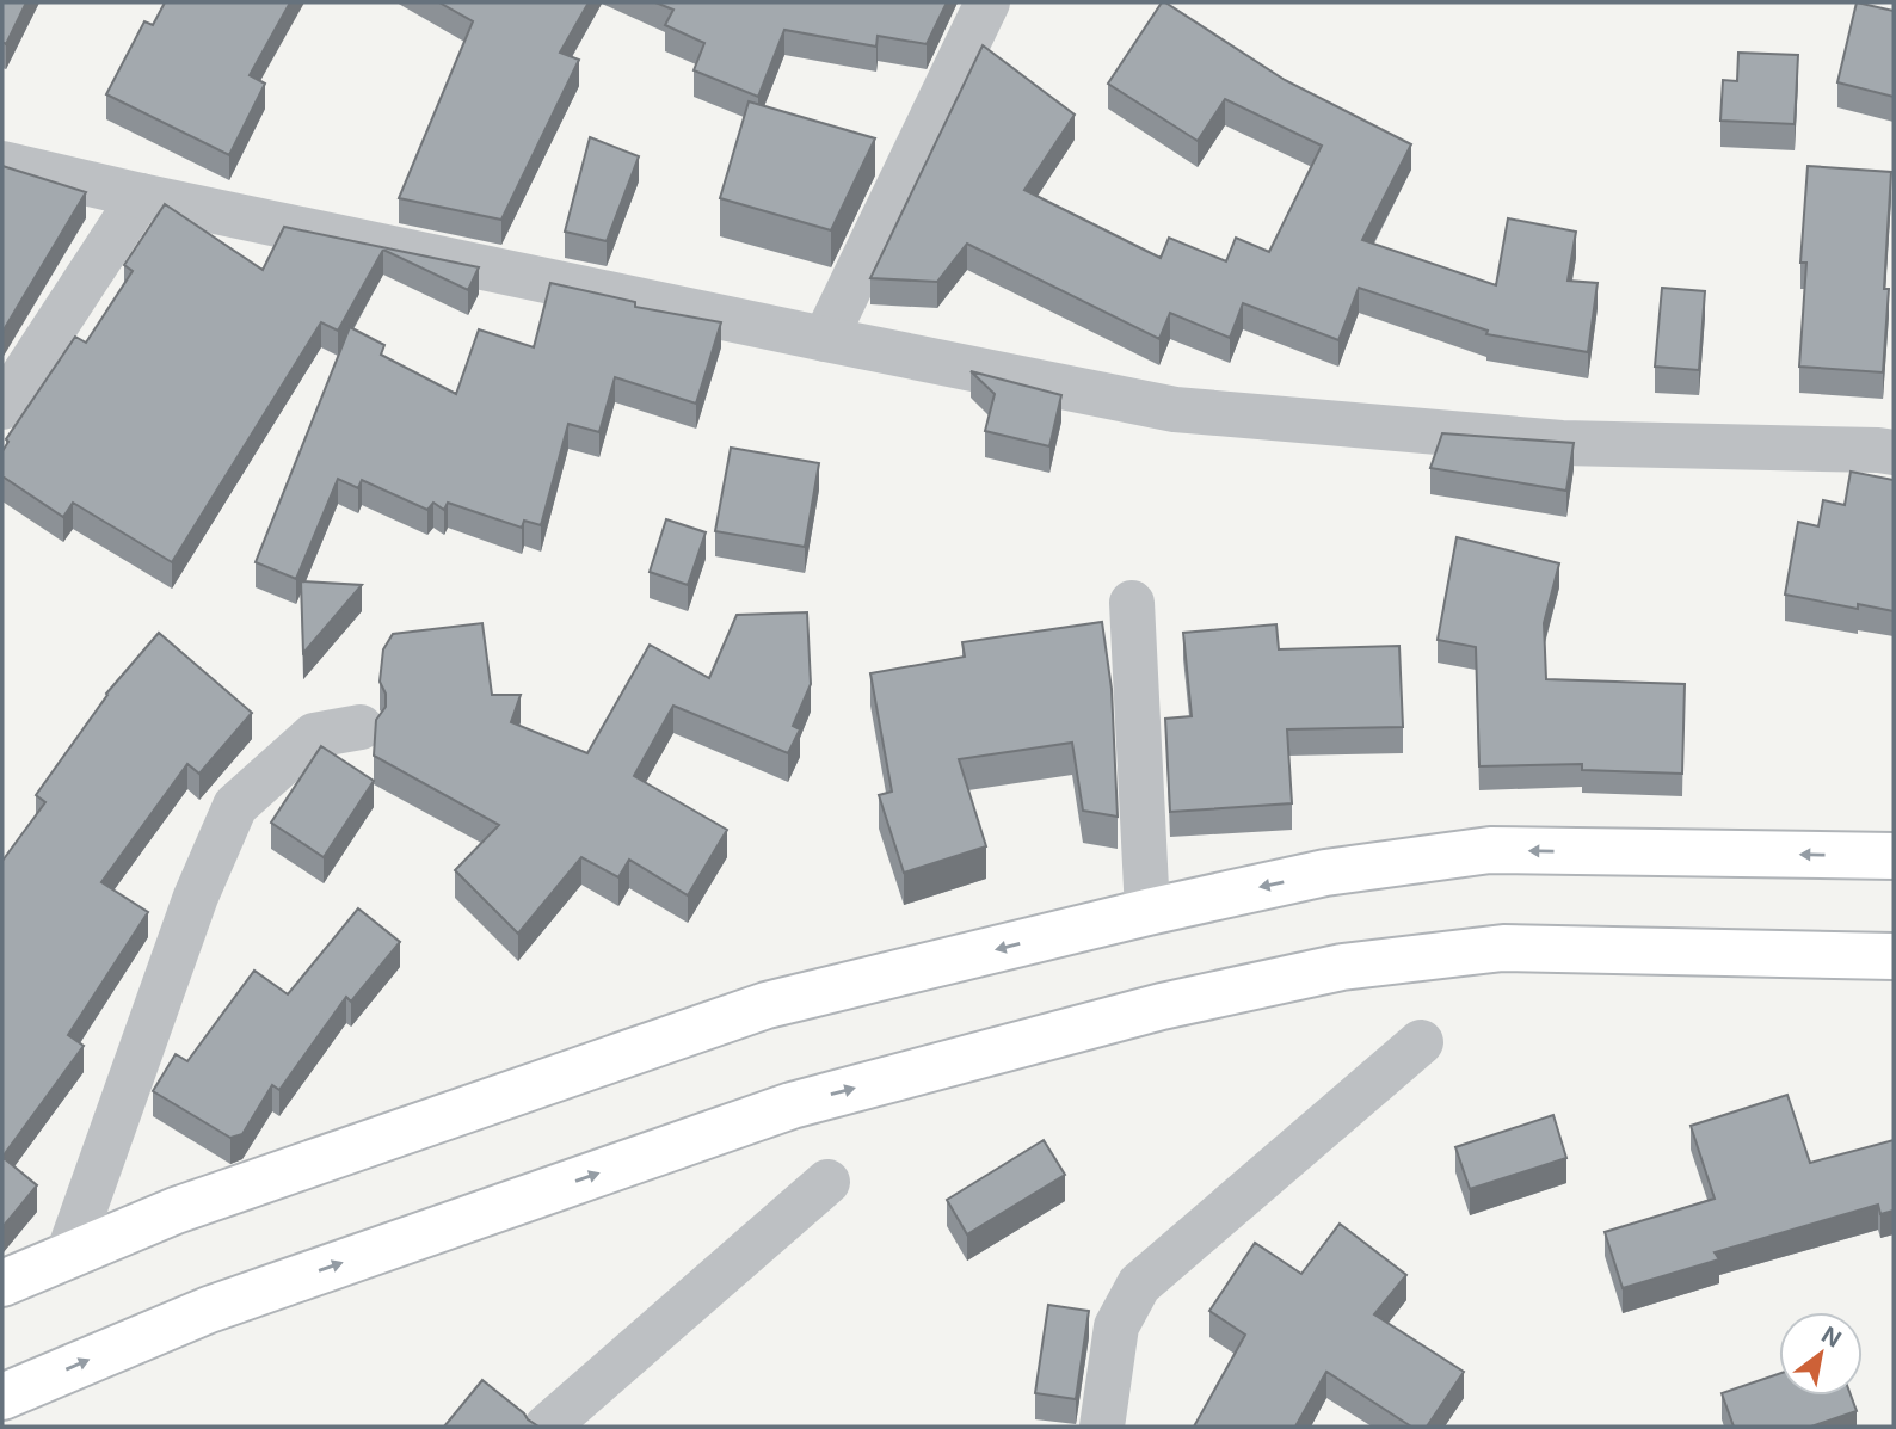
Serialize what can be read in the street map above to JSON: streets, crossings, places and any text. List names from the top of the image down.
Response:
{
  "north": "top right"
}
